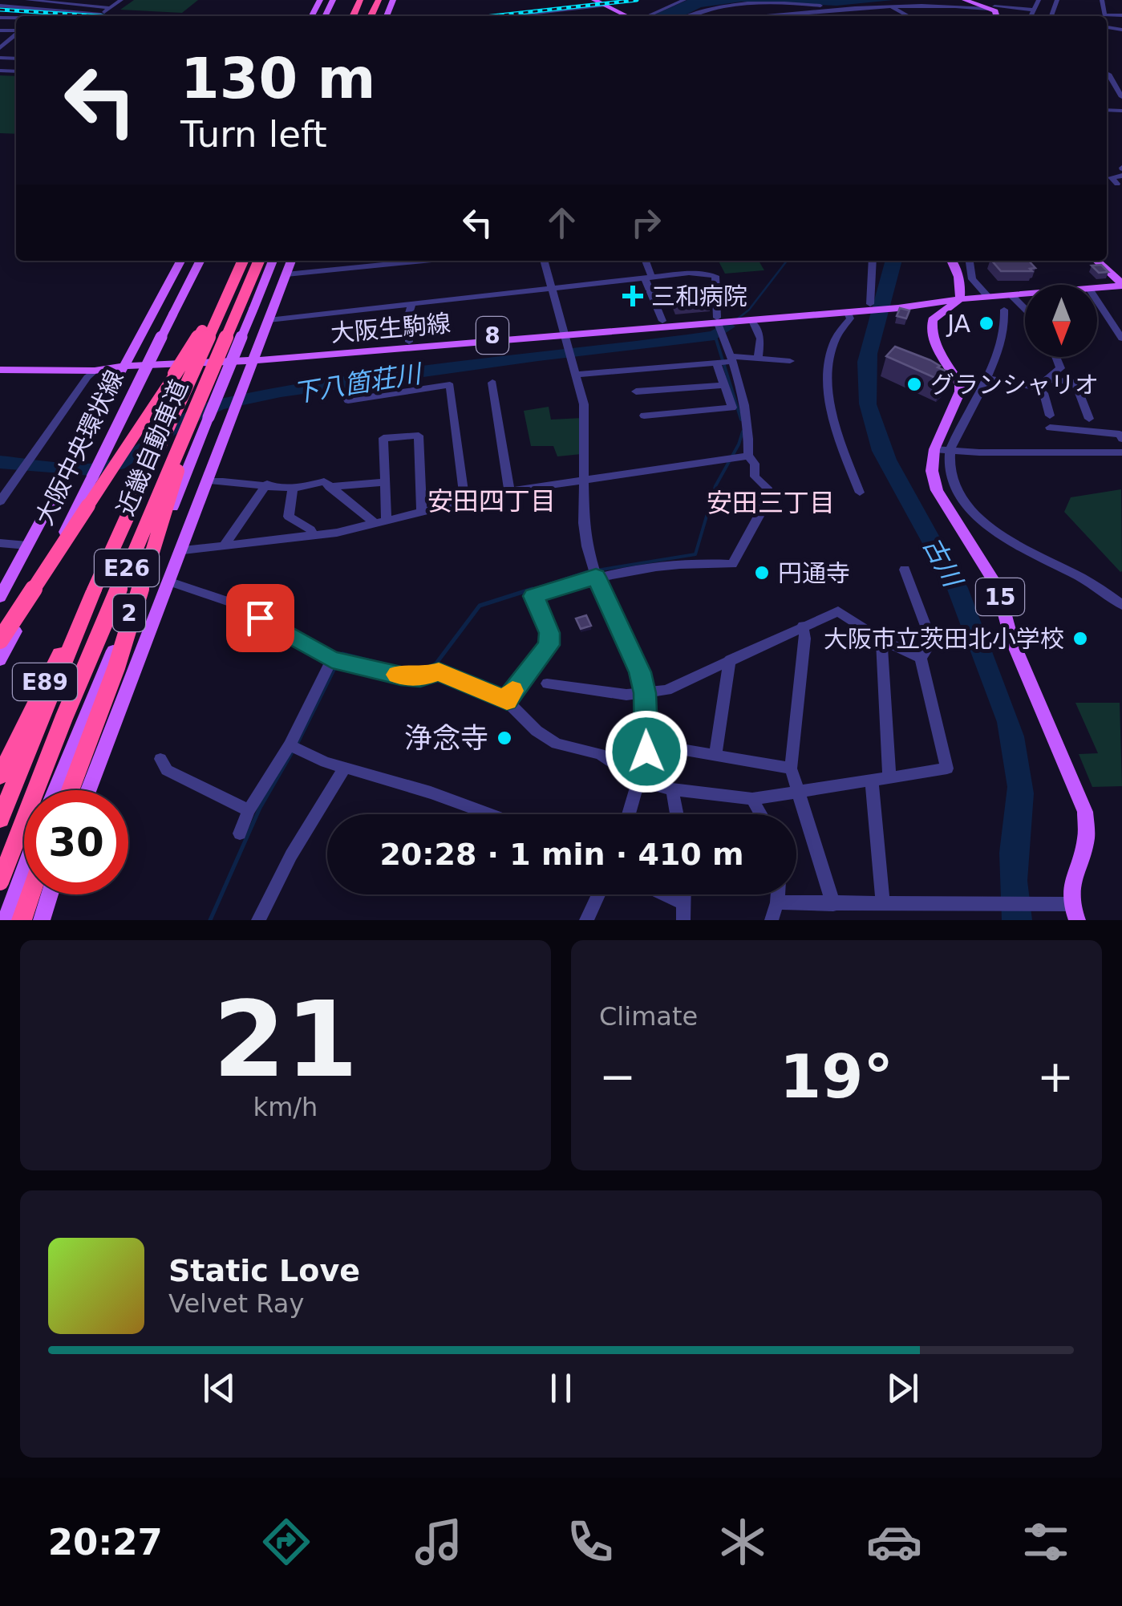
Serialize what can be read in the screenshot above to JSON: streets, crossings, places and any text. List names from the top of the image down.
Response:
{
  "streets": {
    "highway": ["近畿自動車道", "E26", "E89"],
    "main road": [
      "大阪生駒線",
      "8",
      "大阪中央環状線",
      "15",
      "2"
    ]
  },
  "crossings": [
    ["大阪生駒線", "15"],
    ["大阪生駒線", "2"],
    ["近畿自動車道", "E89"]
  ],
  "districts": ["安田四丁目", "安田三丁目"],
  "water": ["下八箇荘川", "古川"],
  "places": {
    "health": ["三和病院"],
    "other": [
      "JA",
      "グランシャリオ",
      "円通寺",
      "大阪市立茨田北小学校",
      "浄念寺"
    ]
  },
  "north": "bottom",
  "page": {
    "turn": ["130 m", "Turn left"],
    "limit": "30",
    "trip": "20:28 · 1 min · 410 m",
    "tile": [
      ["21", "km/h"],
      "Climate"
    ],
    "heat": ["−", "19°", "+"],
    "song": ["Static Love", "Velvet Ray"],
    "tabs": "20:27"
  }
}
